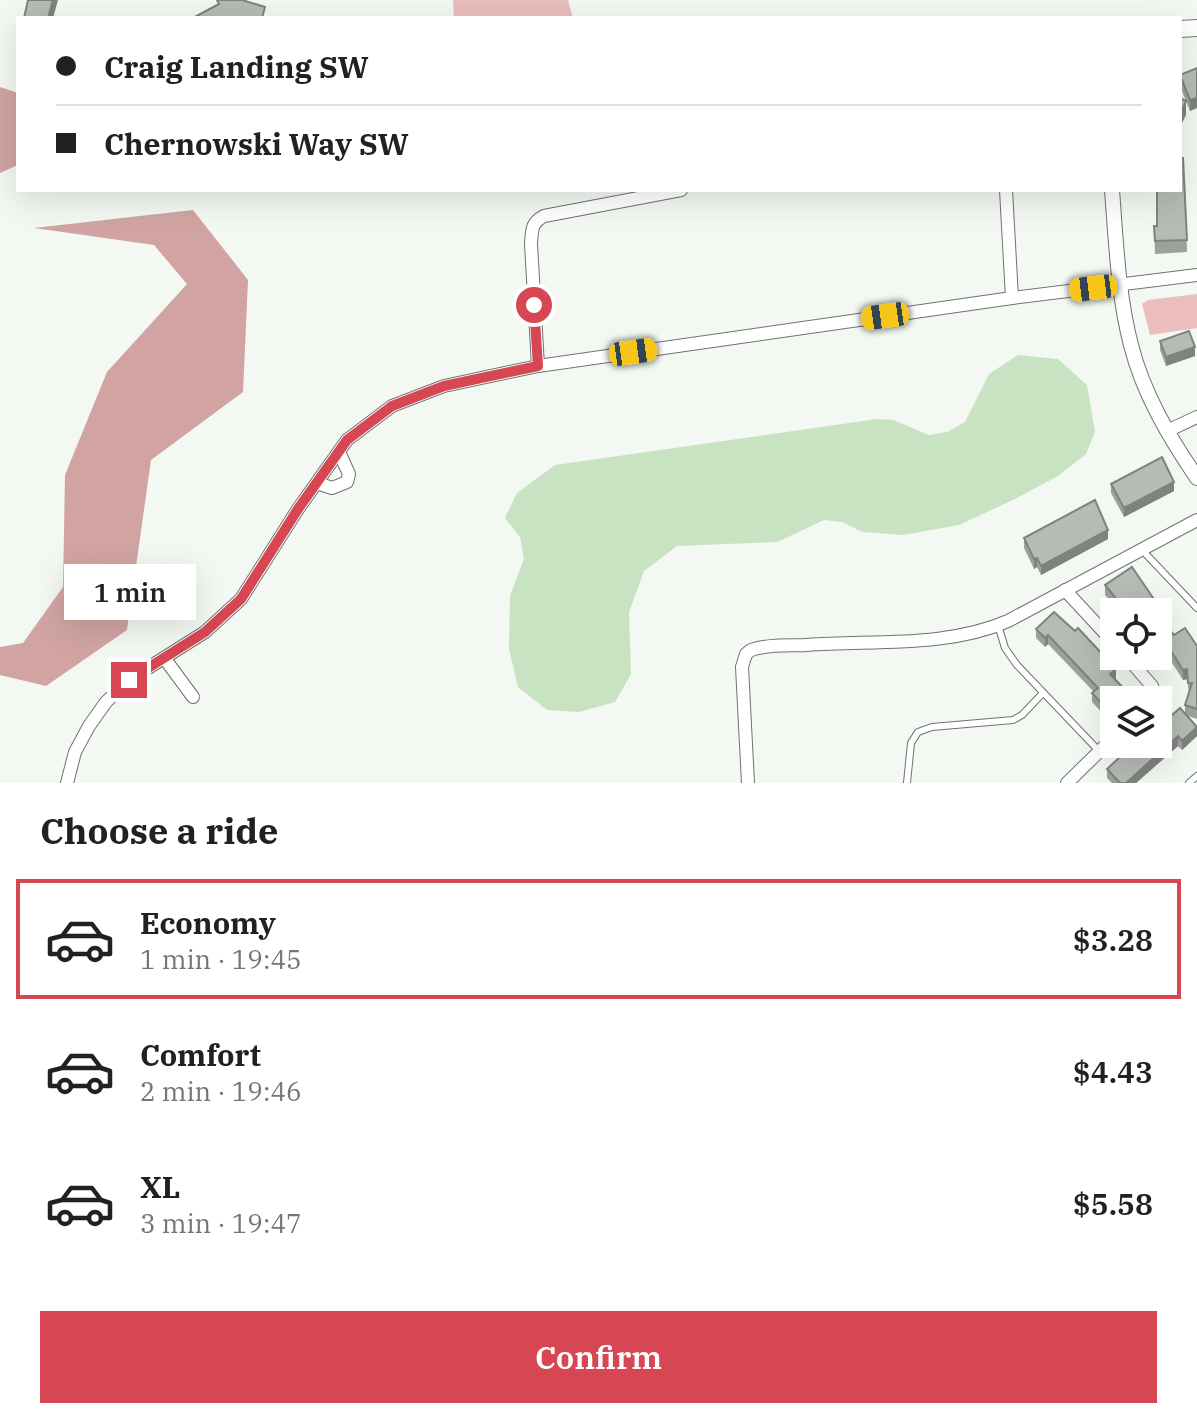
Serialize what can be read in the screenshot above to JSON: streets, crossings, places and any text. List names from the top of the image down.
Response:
{
  "page": {
    "banner": ["Craig Landing SW", "Chernowski Way SW"],
    "bubble": "1 min",
    "heading": "Choose a ride",
    "list": [
      {
        "name": "Economy",
        "note": "1 min · 19:45",
        "value": "$3.28"
      },
      {
        "name": "Comfort",
        "note": "2 min · 19:46",
        "value": "$4.43"
      },
      {
        "name": "XL",
        "note": "3 min · 19:47",
        "value": "$5.58"
      }
    ],
    "buttons": "Confirm"
  }
}
